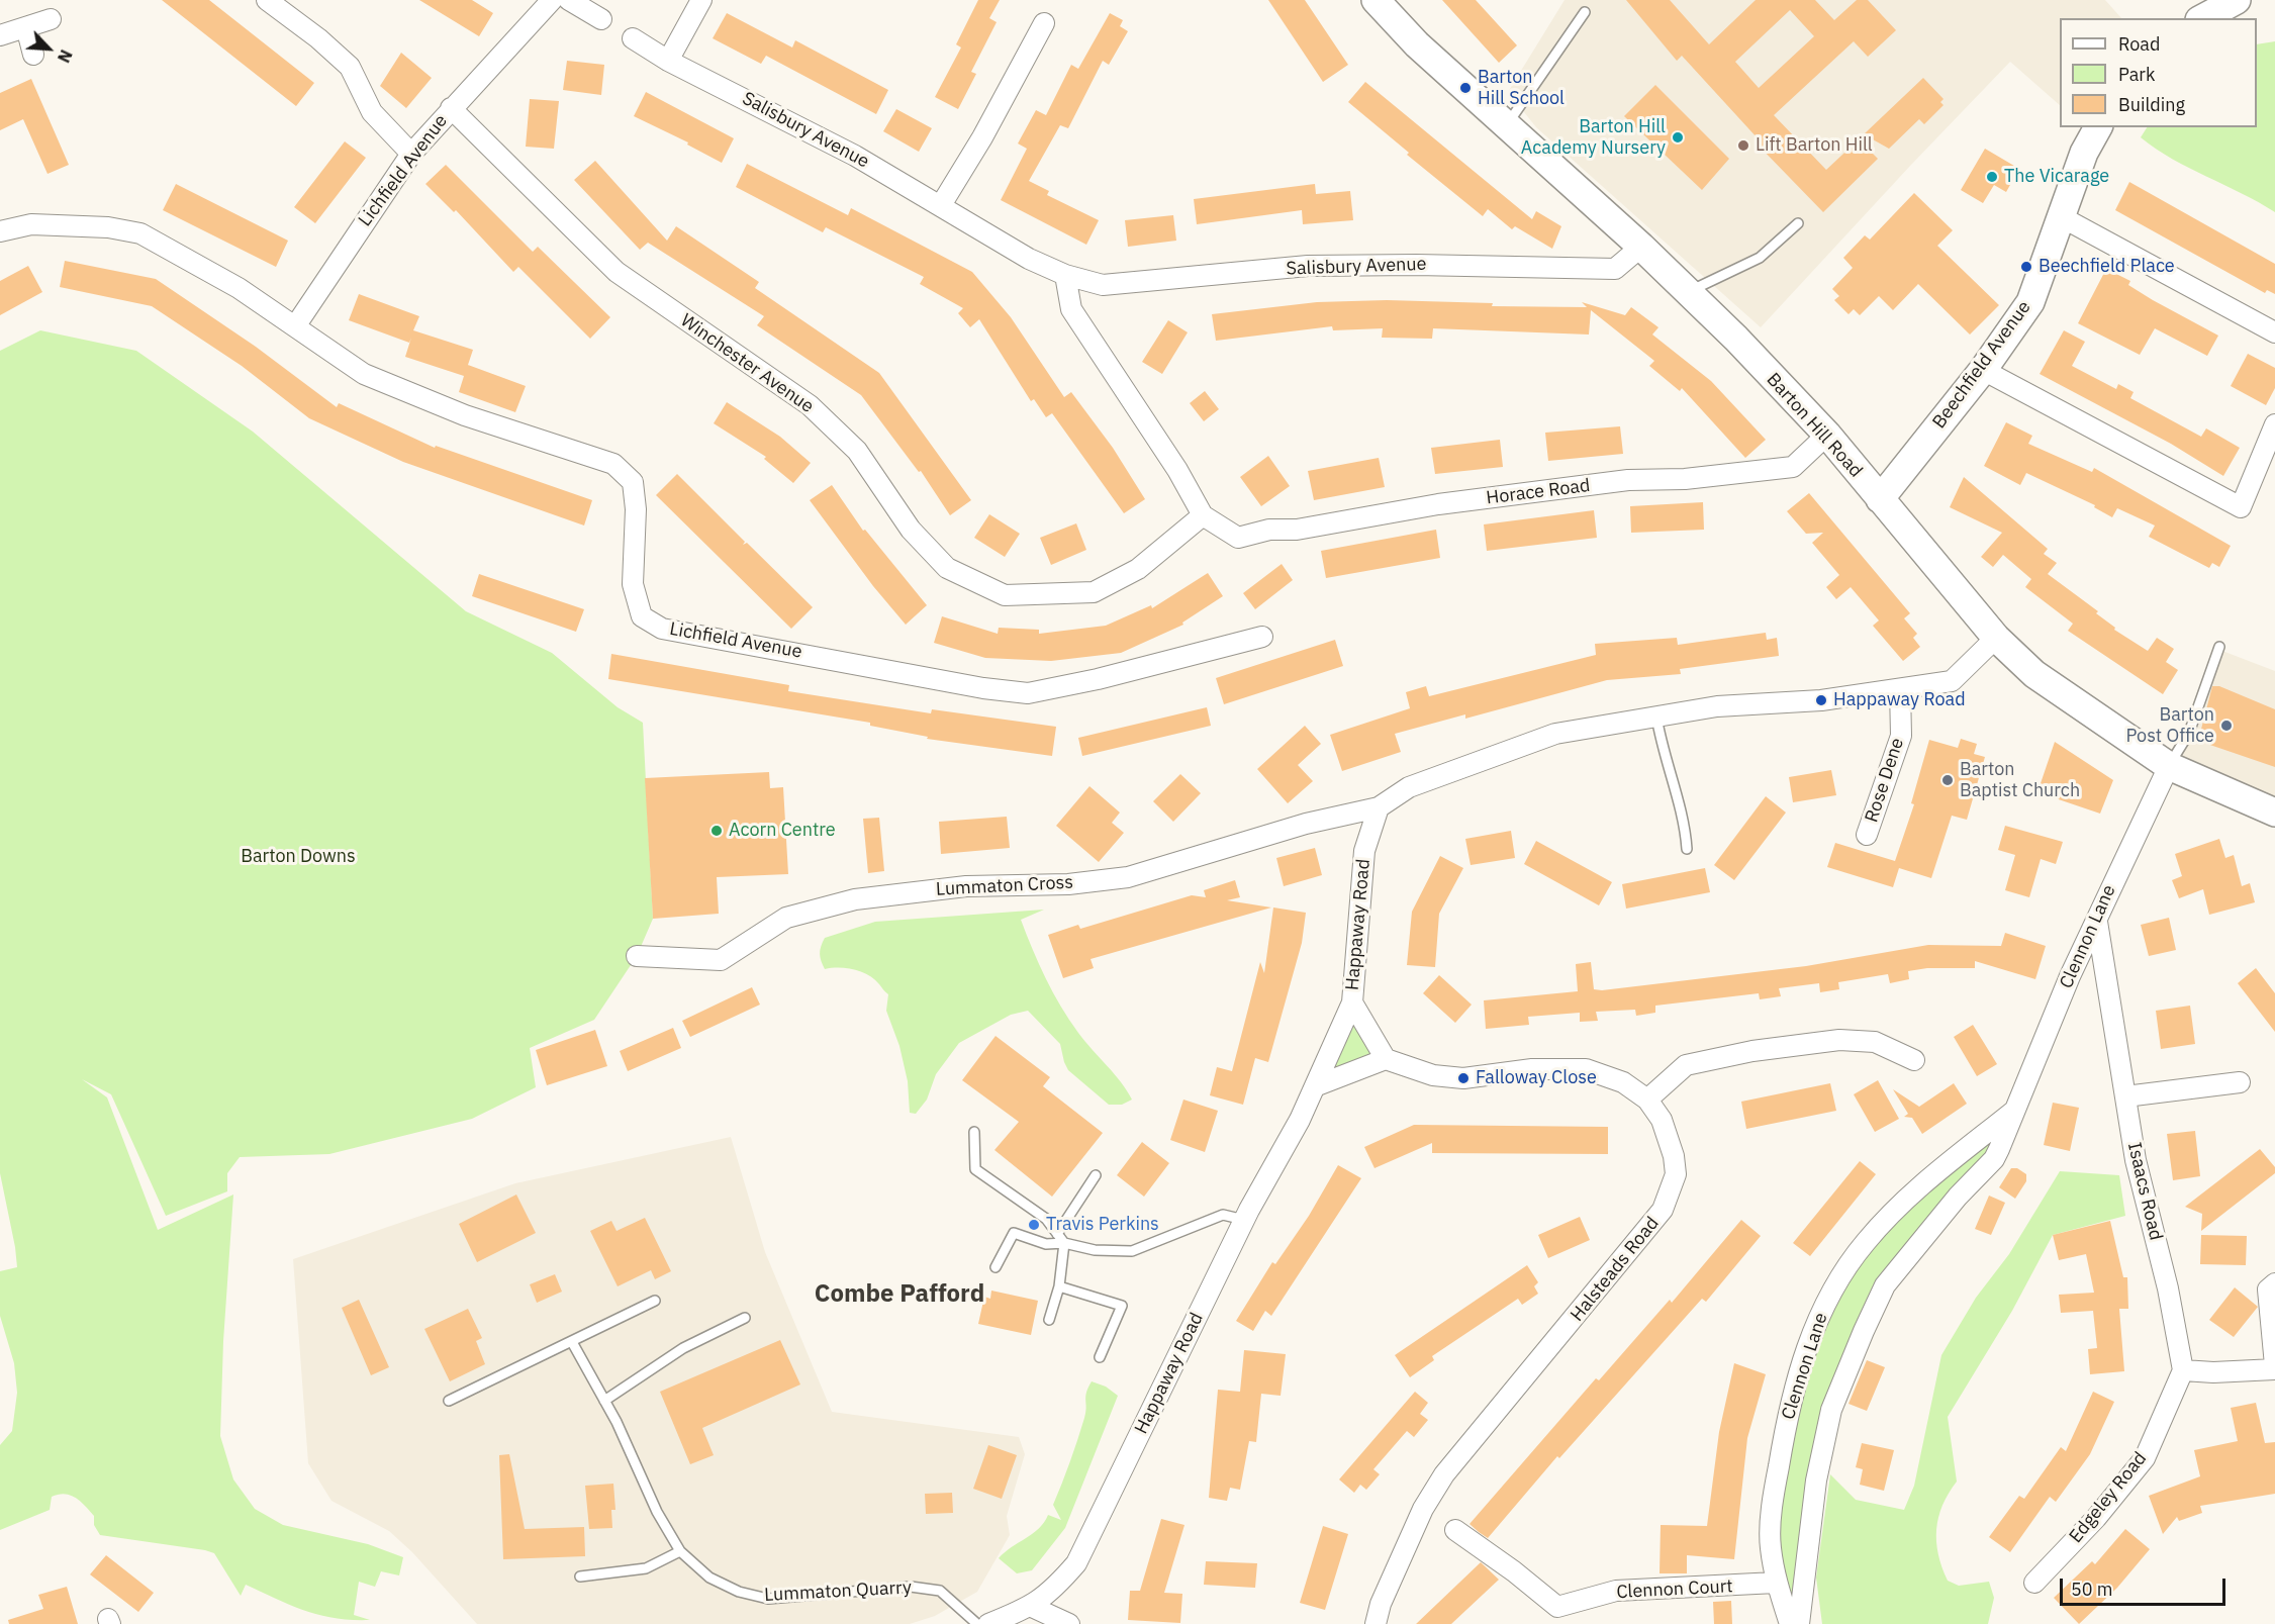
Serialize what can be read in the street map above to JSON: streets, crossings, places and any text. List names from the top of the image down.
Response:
{
  "streets": {
    "street": [
      "Salisbury Avenue",
      "Lichfield Avenue",
      "Winchester Avenue",
      "Beechfield Avenue",
      "Barton Hill Road",
      "Horace Road",
      "Rose Dene",
      "Lummaton Cross",
      "Happaway Road",
      "Clennon Lane",
      "Isaacs Road",
      "Halsteads Road",
      "Edgeley Road",
      "Clennon Court"
    ],
    "lane": ["Lummaton Quarry"]
  },
  "crossings": [
    ["Salisbury Avenue", "Barton Hill Road"],
    ["Lichfield Avenue", "Winchester Avenue"],
    ["Winchester Avenue", "Horace Road"],
    ["Beechfield Avenue", "Barton Hill Road"],
    ["Barton Hill Road", "Horace Road"],
    ["Barton Hill Road", "Clennon Lane"],
    ["Lummaton Cross", "Happaway Road"],
    ["Clennon Lane", "Isaacs Road"],
    ["Clennon Lane", "Clennon Court"],
    ["Isaacs Road", "Edgeley Road"]
  ],
  "districts": ["Combe Pafford"],
  "parks": ["Barton Downs"],
  "places": [
    "Barton Hill School",
    "Barton Hill Academy Nursery",
    "Lift Barton Hill",
    "The Vicarage",
    "Beechfield Place",
    "Happaway Road",
    "Barton Post Office",
    "Barton Baptist Church",
    "Acorn Centre",
    "Falloway Close",
    "Travis Perkins"
  ],
  "legend": ["Road", "Park", "Building"],
  "scale_bar": "50 m",
  "north": "bottom right"
}
